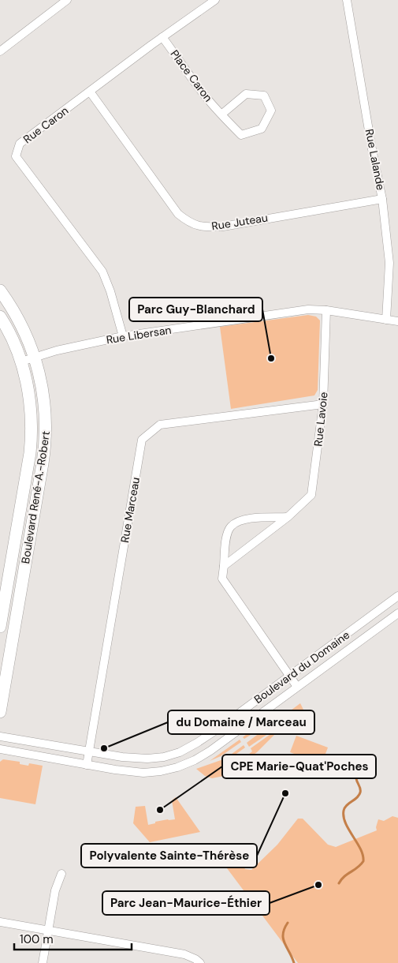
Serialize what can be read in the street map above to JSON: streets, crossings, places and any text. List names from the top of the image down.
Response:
{
  "streets": {
    "street": [
      "Place Caron",
      "Rue Caron",
      "Rue Lalande",
      "Rue Juteau",
      "Rue Libersan",
      "Rue Lavoie",
      "Boulevard René-A.-Robert",
      "Rue Marceau",
      "Boulevard du Domaine"
    ]
  },
  "crossings": [
    ["Place Caron", "Rue Caron"],
    ["Rue Caron", "Rue Juteau"],
    ["Rue Caron", "Rue Libersan"],
    ["Rue Lalande", "Rue Juteau"],
    ["Rue Lalande", "Rue Libersan"],
    ["Rue Libersan", "Rue Lavoie"],
    ["Rue Libersan", "Boulevard René-A.-Robert"],
    ["Rue Lavoie", "Rue Marceau"],
    ["Rue Marceau", "Boulevard du Domaine"]
  ],
  "places": [
    "Parc Guy-Blanchard",
    "du Domaine / Marceau",
    "Polyvalente Sainte-Thérèse",
    "CPE Marie-Quat'Poches",
    "Parc Jean-Maurice-Éthier"
  ],
  "scale_bar": "100 m"
}
